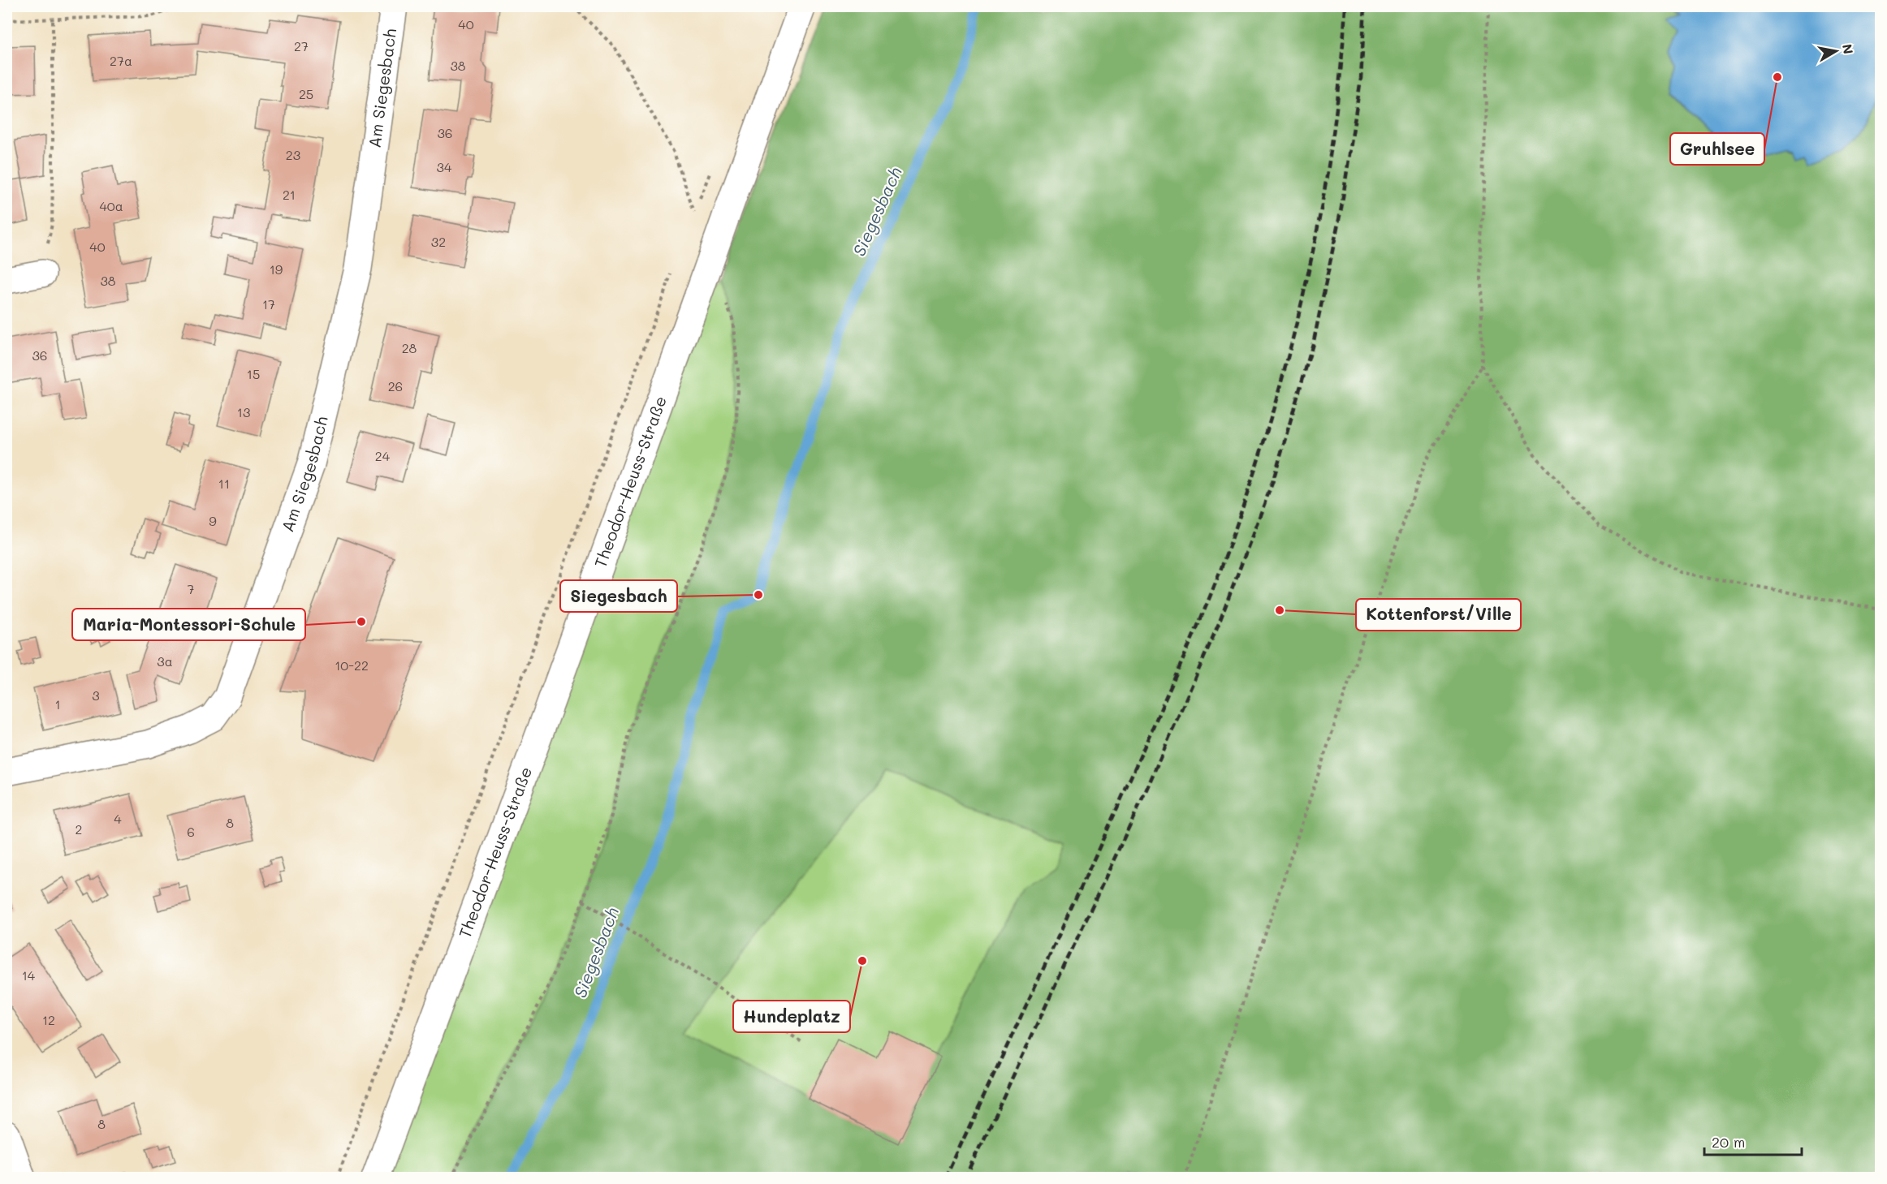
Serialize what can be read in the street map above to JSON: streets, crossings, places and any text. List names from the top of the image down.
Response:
{
  "streets": {
    "main road": ["Am Siegesbach", "Theodor-Heuss-Straße"]
  },
  "water": ["Siegesbach"],
  "places": [
    "Gruhlsee",
    "Siegesbach",
    "Kottenforst/Ville",
    "Maria-Montessori-Schule",
    "Hundeplatz"
  ],
  "house_numbers": [
    "40",
    "27",
    "27a",
    "38",
    "25",
    "36",
    "23",
    "34",
    "21",
    "40a",
    "32",
    "40",
    "19",
    "38",
    "17",
    "28",
    "36",
    "15",
    "26",
    "13",
    "24",
    "11",
    "9",
    "7",
    "3a",
    "10-22",
    "3",
    "1",
    "4",
    "8",
    "2",
    "6",
    "14",
    "12",
    "8"
  ],
  "scale_bar": "20 m",
  "north": "right"
}
